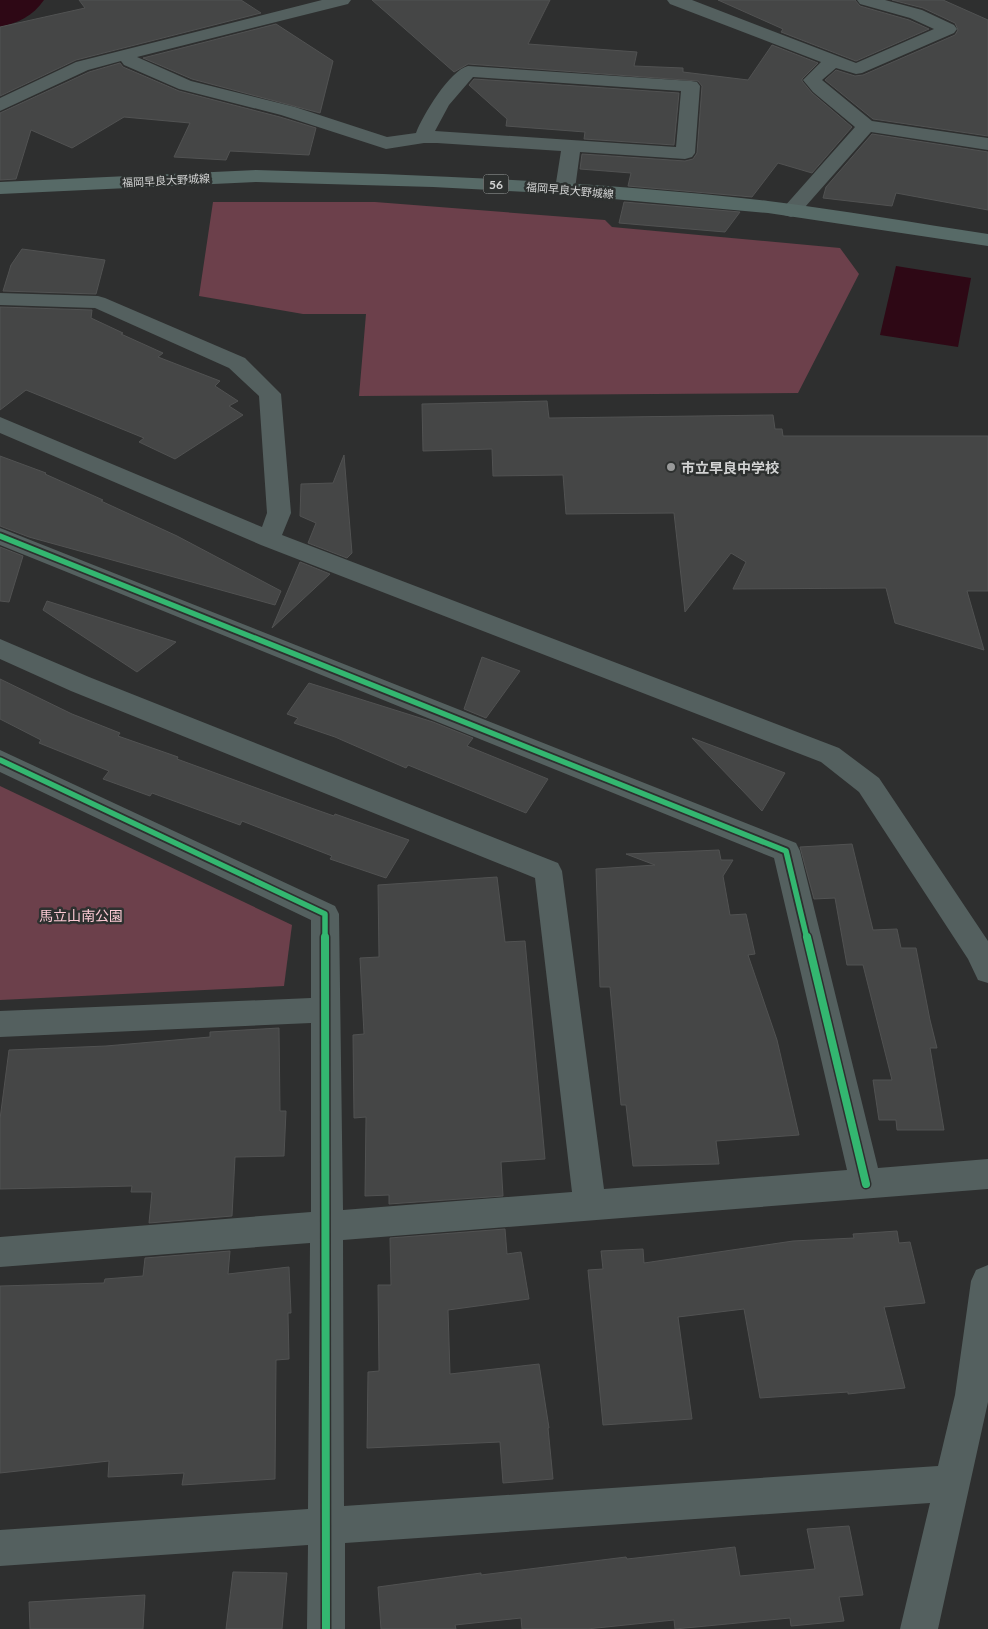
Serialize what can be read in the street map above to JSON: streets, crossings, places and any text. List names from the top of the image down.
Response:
{
  "streets": {
    "main road": ["福岡早良大野城線", "56"]
  },
  "parks": ["馬立山南公園"],
  "places": ["市立早良中学校"]
}
